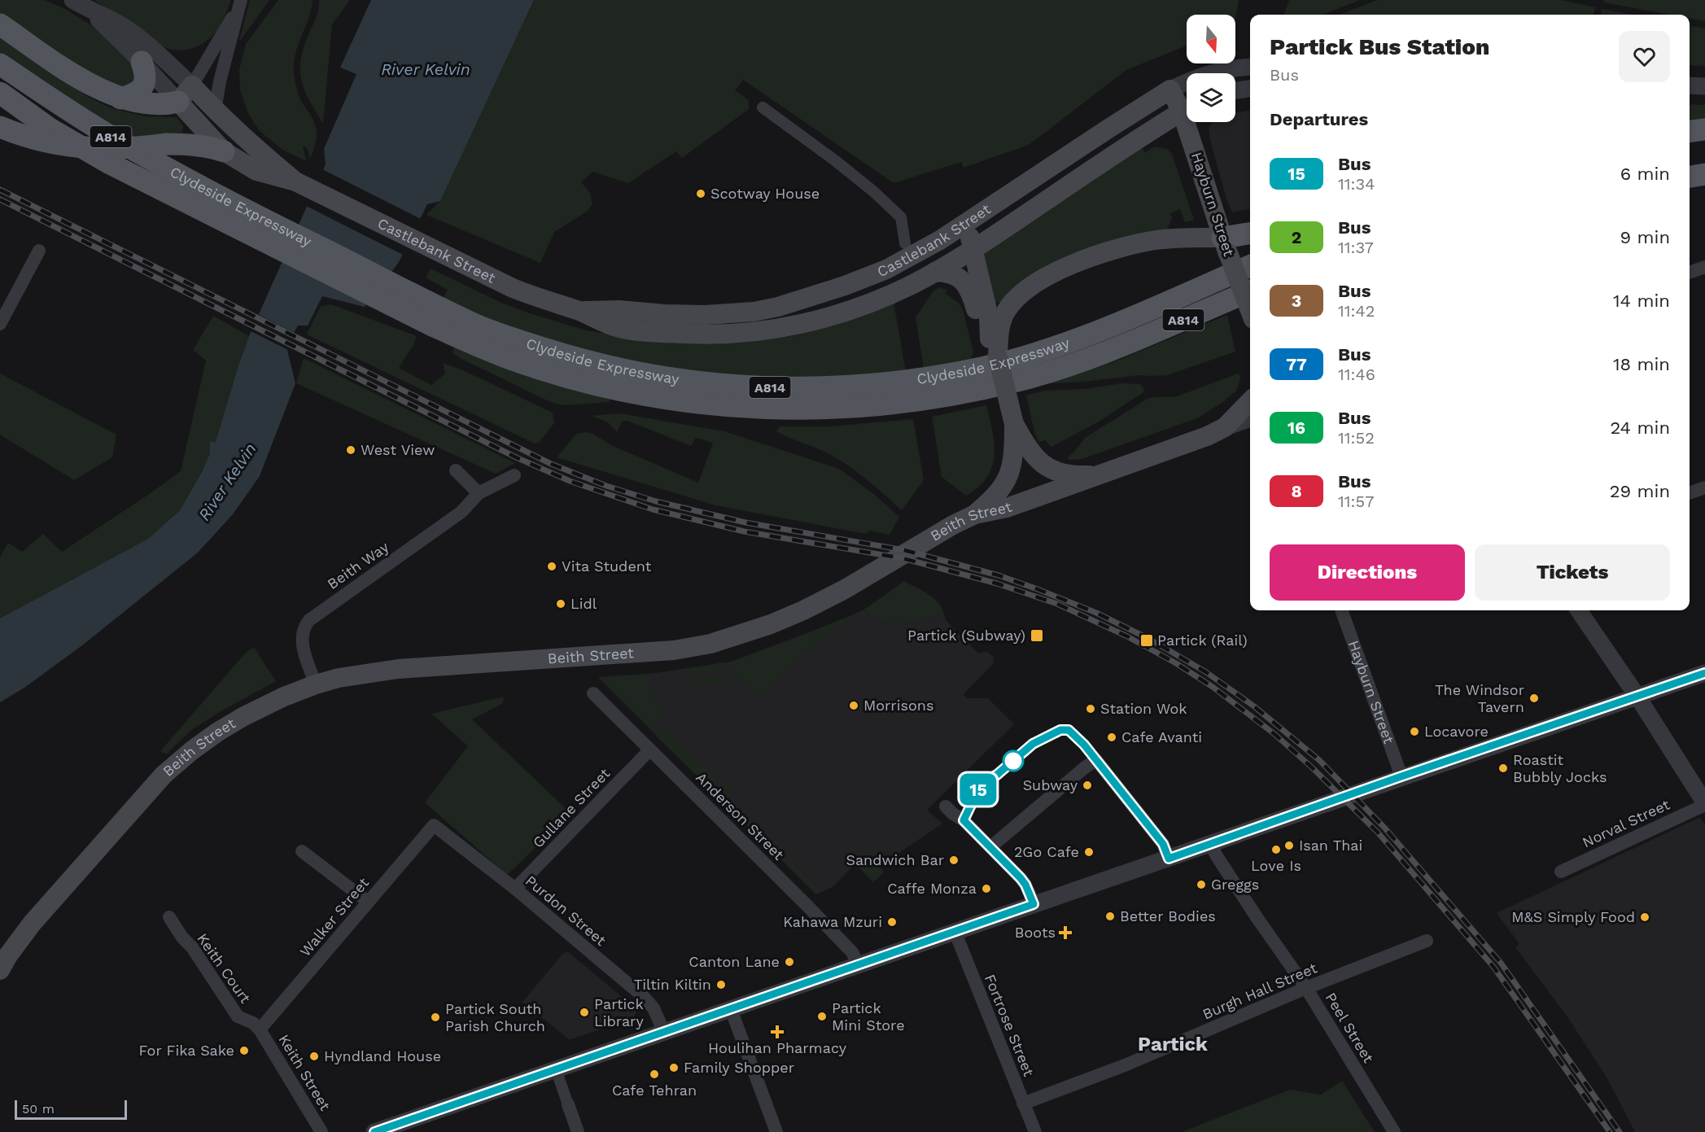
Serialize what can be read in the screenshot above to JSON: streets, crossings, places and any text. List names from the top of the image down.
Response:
{
  "streets": {
    "main road": [
      "A814",
      "Hayburn Street",
      "Clydeside Expressway",
      "Castlebank Street",
      "Beith Street"
    ],
    "street": [
      "Beith Way",
      "Gullane Street",
      "Anderson Street",
      "Norval Street",
      "Purdon Street",
      "Walker Street",
      "Keith Court",
      "Burgh Hall Street",
      "Fortrose Street",
      "Peel Street",
      "Keith Street"
    ]
  },
  "crossings": [
    ["Hayburn Street", "Castlebank Street"],
    ["Beith Street", "Beith Way"],
    ["Gullane Street", "Anderson Street"],
    ["Gullane Street", "Purdon Street"],
    ["Purdon Street", "Walker Street"],
    ["Walker Street", "Keith Court"],
    ["Walker Street", "Keith Street"],
    ["Keith Court", "Keith Street"],
    ["Burgh Hall Street", "Fortrose Street"],
    ["Burgh Hall Street", "Peel Street"]
  ],
  "districts": ["Partick"],
  "water": ["River Kelvin"],
  "places": {
    "other": [
      "Scotway House",
      "West View",
      "Vita Student",
      "Lidl",
      "The Windsor Tavern",
      "Morrisons",
      "Station Wok",
      "Locavore",
      "Cafe Avanti",
      "Roastit Bubbly Jocks",
      "Subway",
      "Isan Thai",
      "Love Is",
      "2Go Cafe",
      "Sandwich Bar",
      "Greggs",
      "Caffe Monza",
      "Better Bodies",
      "M&S Simply Food",
      "Kahawa Mzuri",
      "Canton Lane",
      "Tiltin Kiltin",
      "Partick Library",
      "Partick Mini Store",
      "Partick South Parish Church",
      "For Fika Sake",
      "Hyndland House",
      "Family Shopper",
      "Cafe Tehran"
    ],
    "transit": ["Partick (Subway)", "Partick (Rail)"],
    "health": ["Boots", "Houlihan Pharmacy"]
  },
  "lines": ["bus line 15"],
  "scale_bar": "50 m",
  "north": "bottom",
  "page": {
    "on_map": "15",
    "heading": [
      ["Partick Bus Station", "Bus"],
      "Departures"
    ],
    "list": [
      {
        "mark": "15",
        "name": "Bus",
        "note": "11:34",
        "value": "6 min"
      },
      {
        "mark": "2",
        "name": "Bus",
        "note": "11:37",
        "value": "9 min"
      },
      {
        "mark": "3",
        "name": "Bus",
        "note": "11:42",
        "value": "14 min"
      },
      {
        "mark": "77",
        "name": "Bus",
        "note": "11:46",
        "value": "18 min"
      },
      {
        "mark": "16",
        "name": "Bus",
        "note": "11:52",
        "value": "24 min"
      },
      {
        "mark": "8",
        "name": "Bus",
        "note": "11:57",
        "value": "29 min"
      }
    ],
    "buttons": ["Directions", "Tickets"],
    "scale": "50 m"
  }
}
